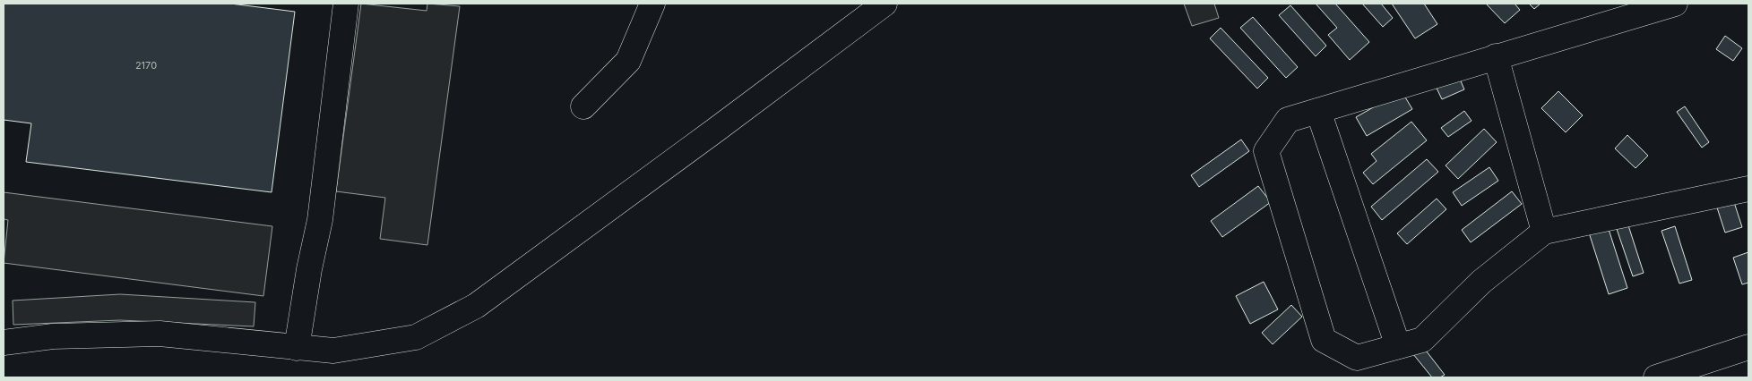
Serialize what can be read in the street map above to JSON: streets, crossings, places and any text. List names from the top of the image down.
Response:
{
  "house_numbers": ["2170"]
}
